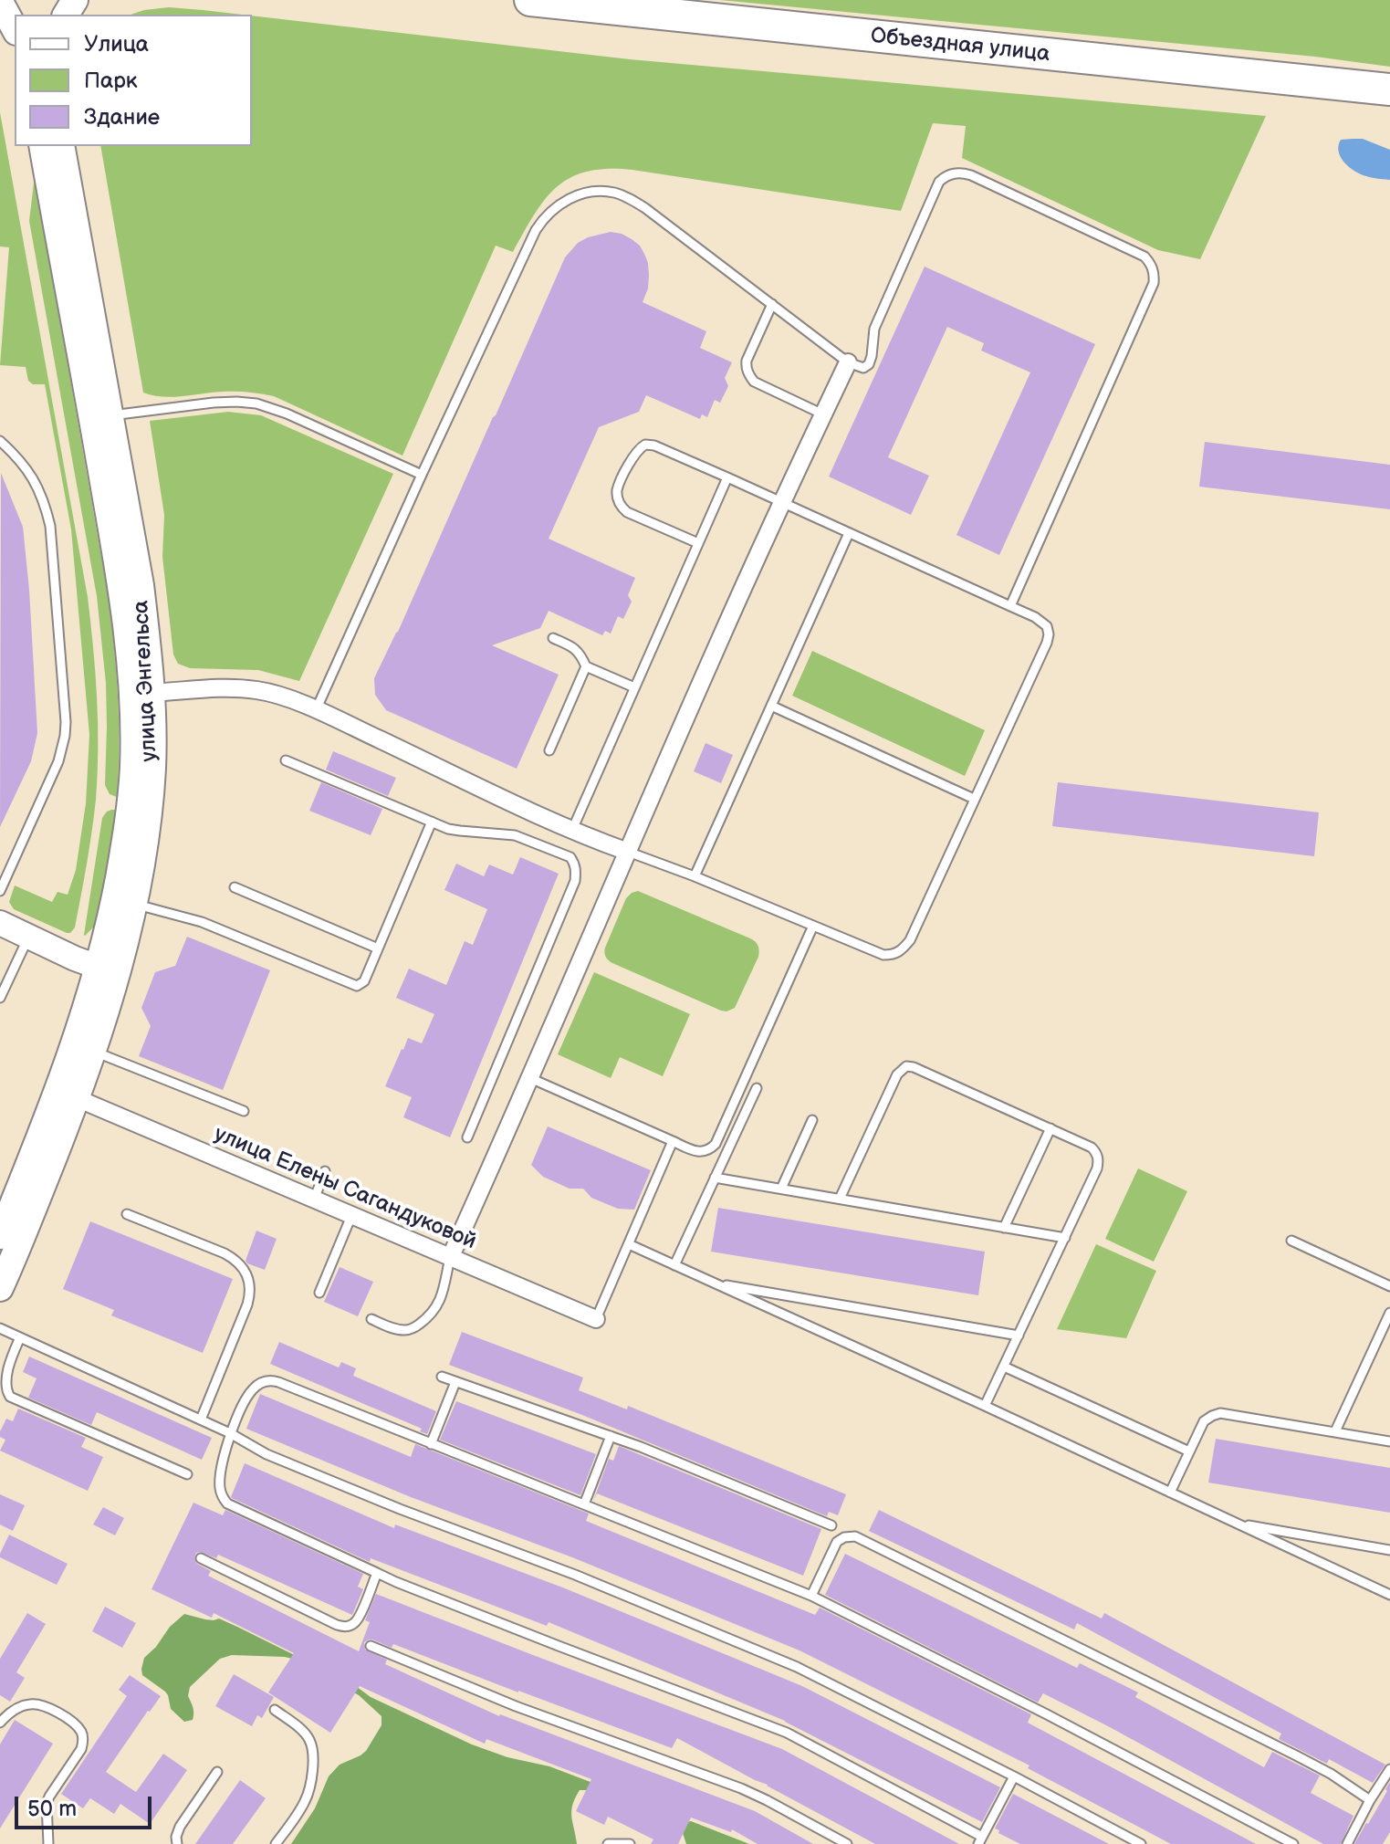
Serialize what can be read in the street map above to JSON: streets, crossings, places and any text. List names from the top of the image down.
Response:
{
  "streets": {
    "highway": ["Объездная улица"],
    "main road": ["улица Энгельса"],
    "street": ["улица Елены Сагандуковой"]
  },
  "crossings": [
    ["улица Энгельса", "улица Елены Сагандуковой"]
  ],
  "legend": ["Улица", "Парк", "Здание"],
  "scale_bar": "50 m"
}
